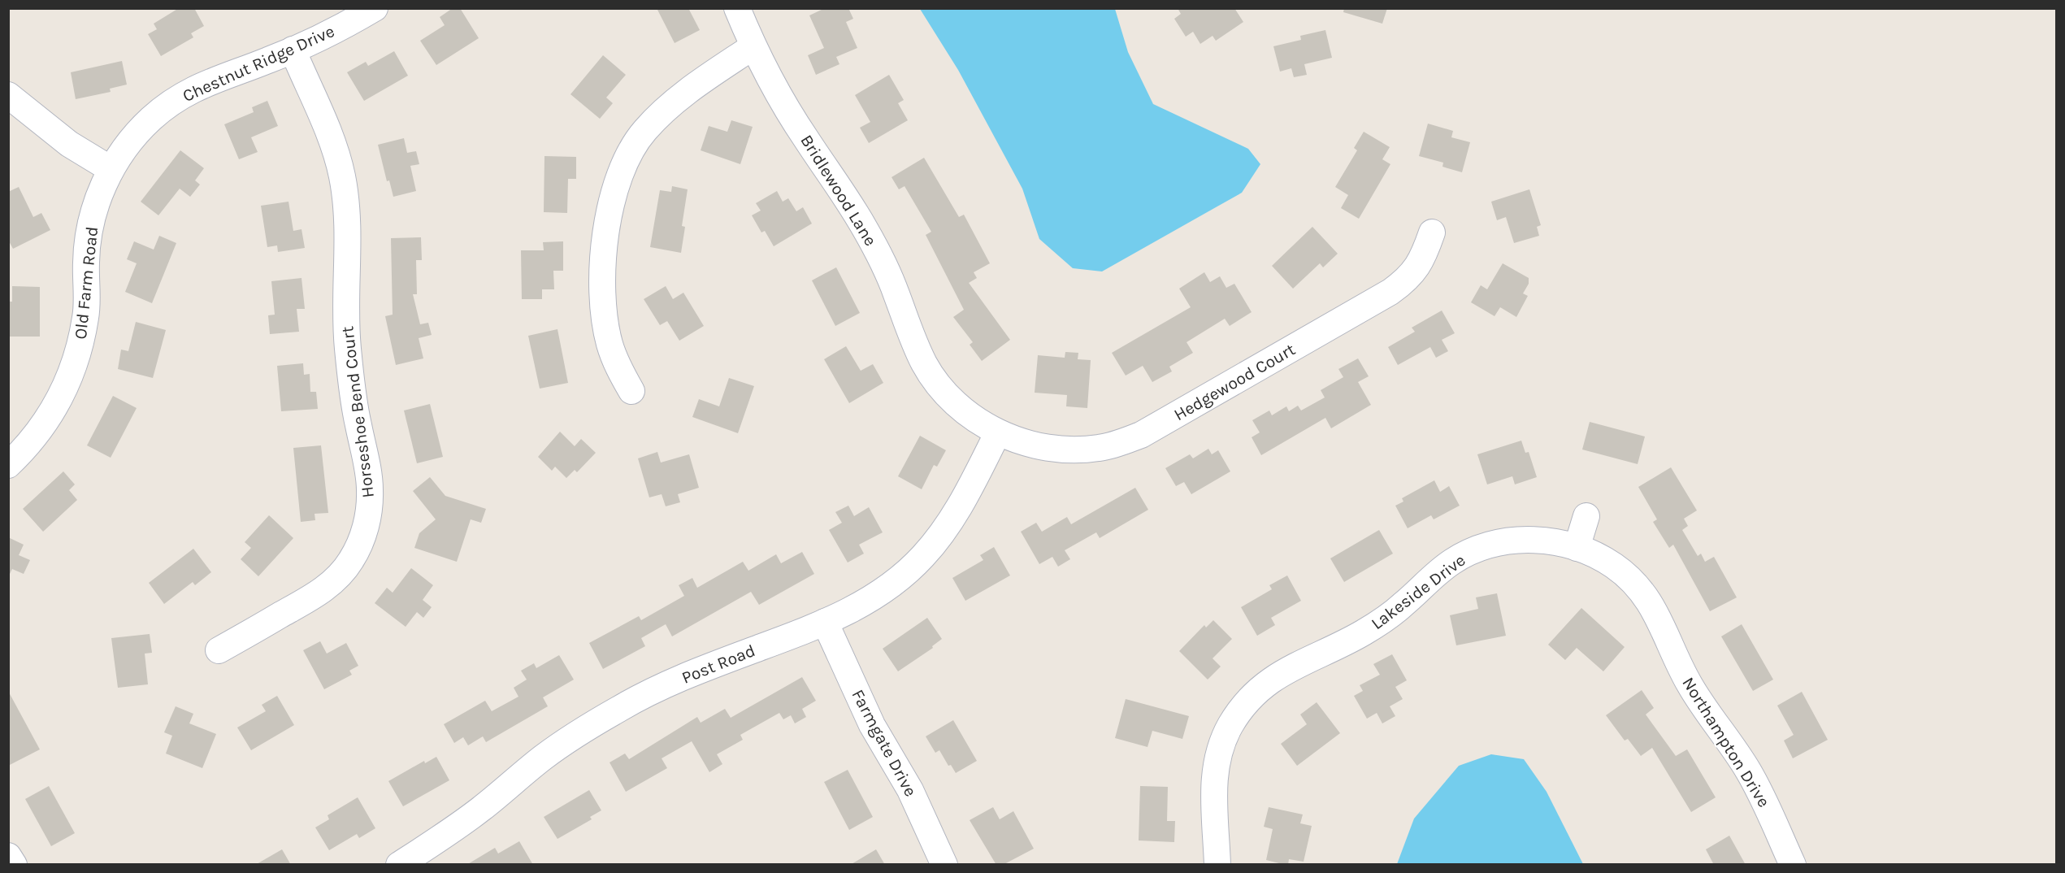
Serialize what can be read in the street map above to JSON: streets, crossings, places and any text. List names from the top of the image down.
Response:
{
  "streets": {
    "street": [
      "Chestnut Ridge Drive",
      "Bridlewood Lane",
      "Old Farm Road",
      "Hedgewood Court",
      "Horseshoe Bend Court",
      "Lakeside Drive",
      "Post Road",
      "Northampton Drive",
      "Farmgate Drive"
    ]
  },
  "crossings": [
    ["Chestnut Ridge Drive", "Old Farm Road"],
    ["Chestnut Ridge Drive", "Horseshoe Bend Court"],
    ["Bridlewood Lane", "Hedgewood Court"],
    ["Bridlewood Lane", "Post Road"],
    ["Hedgewood Court", "Post Road"],
    ["Lakeside Drive", "Northampton Drive"],
    ["Post Road", "Farmgate Drive"]
  ]
}
